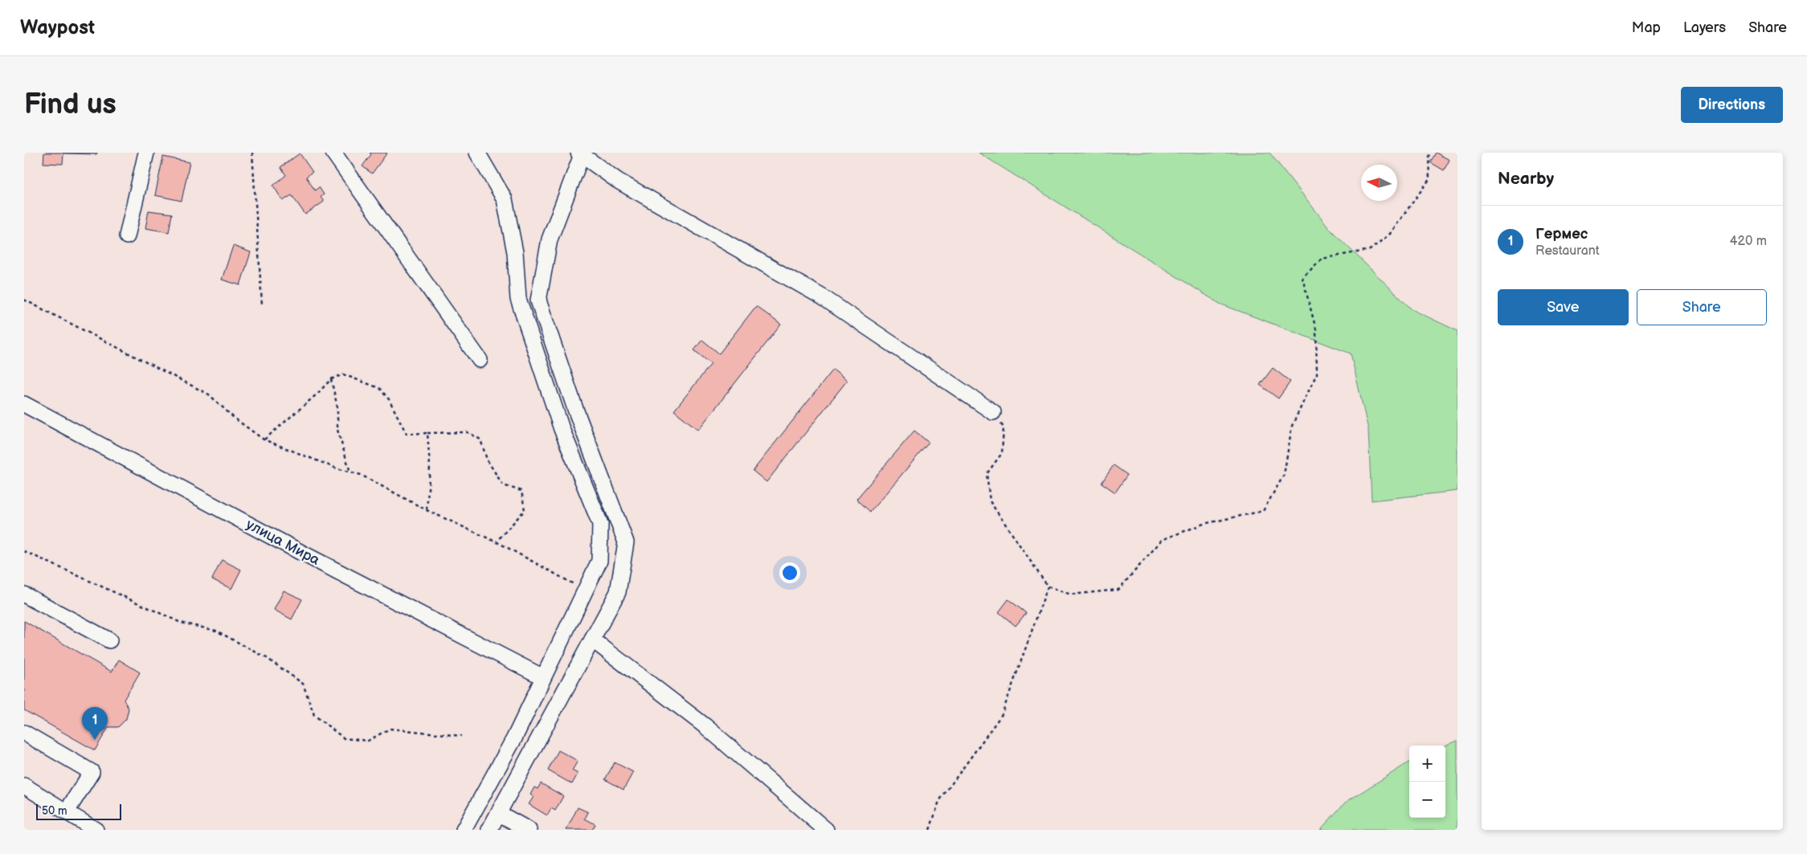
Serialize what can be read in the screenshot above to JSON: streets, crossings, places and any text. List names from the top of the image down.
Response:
{
  "streets": {
    "street": ["улица Мира"]
  },
  "scale_bar": "50 m",
  "north": "left",
  "page": {
    "header": "Waypost",
    "nav": ["Map", "Layers", "Share"],
    "buttons": [
      "Directions",
      ["Save", "Share"]
    ],
    "title": "Find us",
    "heading": "Nearby",
    "list": [
      {
        "mark": "1",
        "name": "Гермес",
        "note": "Restaurant",
        "value": "420 m"
      }
    ],
    "pins": "1",
    "map_buttons": ["+", "−"],
    "scale": "50 m"
  }
}
